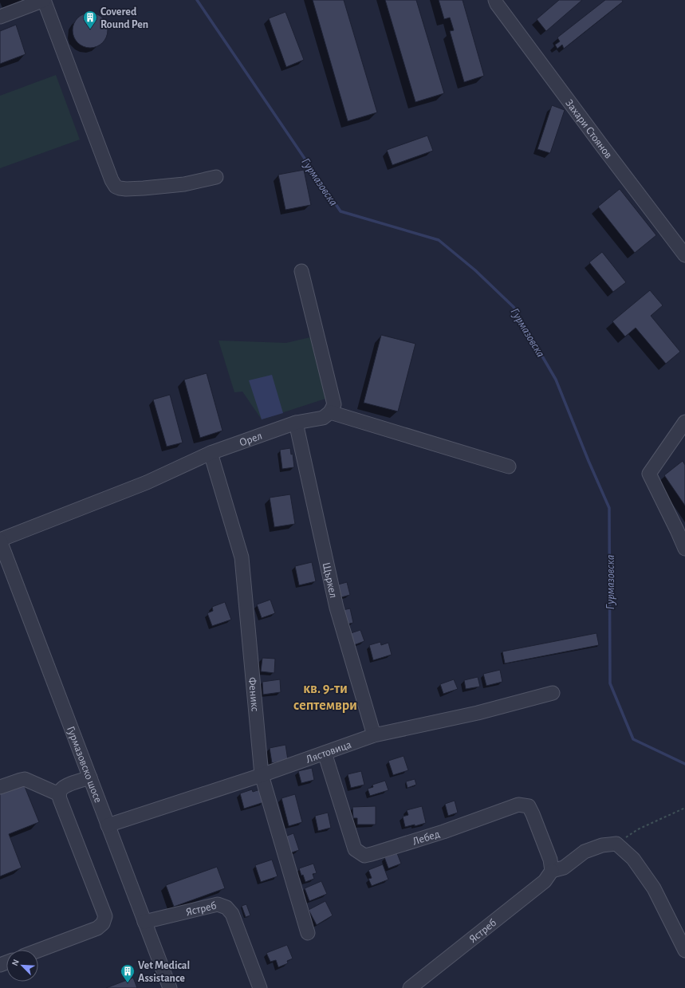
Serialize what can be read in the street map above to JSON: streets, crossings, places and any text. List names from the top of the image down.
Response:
{
  "streets": {
    "street": [
      "Захари Стоянов",
      "Орел",
      "Щъркел",
      "Феникс",
      "Лястовица",
      "Гурмазовско шосе",
      "Лебед",
      "Ястреб"
    ]
  },
  "crossings": [
    ["Орел", "Щъркел"],
    ["Орел", "Феникс"],
    ["Орел", "Гурмазовско шосе"],
    ["Щъркел", "Лястовица"],
    ["Феникс", "Лястовица"],
    ["Лястовица", "Гурмазовско шосе"],
    ["Лястовица", "Лебед"],
    ["Гурмазовско шосе", "Ястреб"],
    ["Лебед", "Ястреб"]
  ],
  "districts": ["кв. 9-ти септември"],
  "water": ["Гурмазовска"],
  "places": {
    "building": ["Covered Round Pen", "Vet Medical Assistance"]
  },
  "north": "top left"
}
